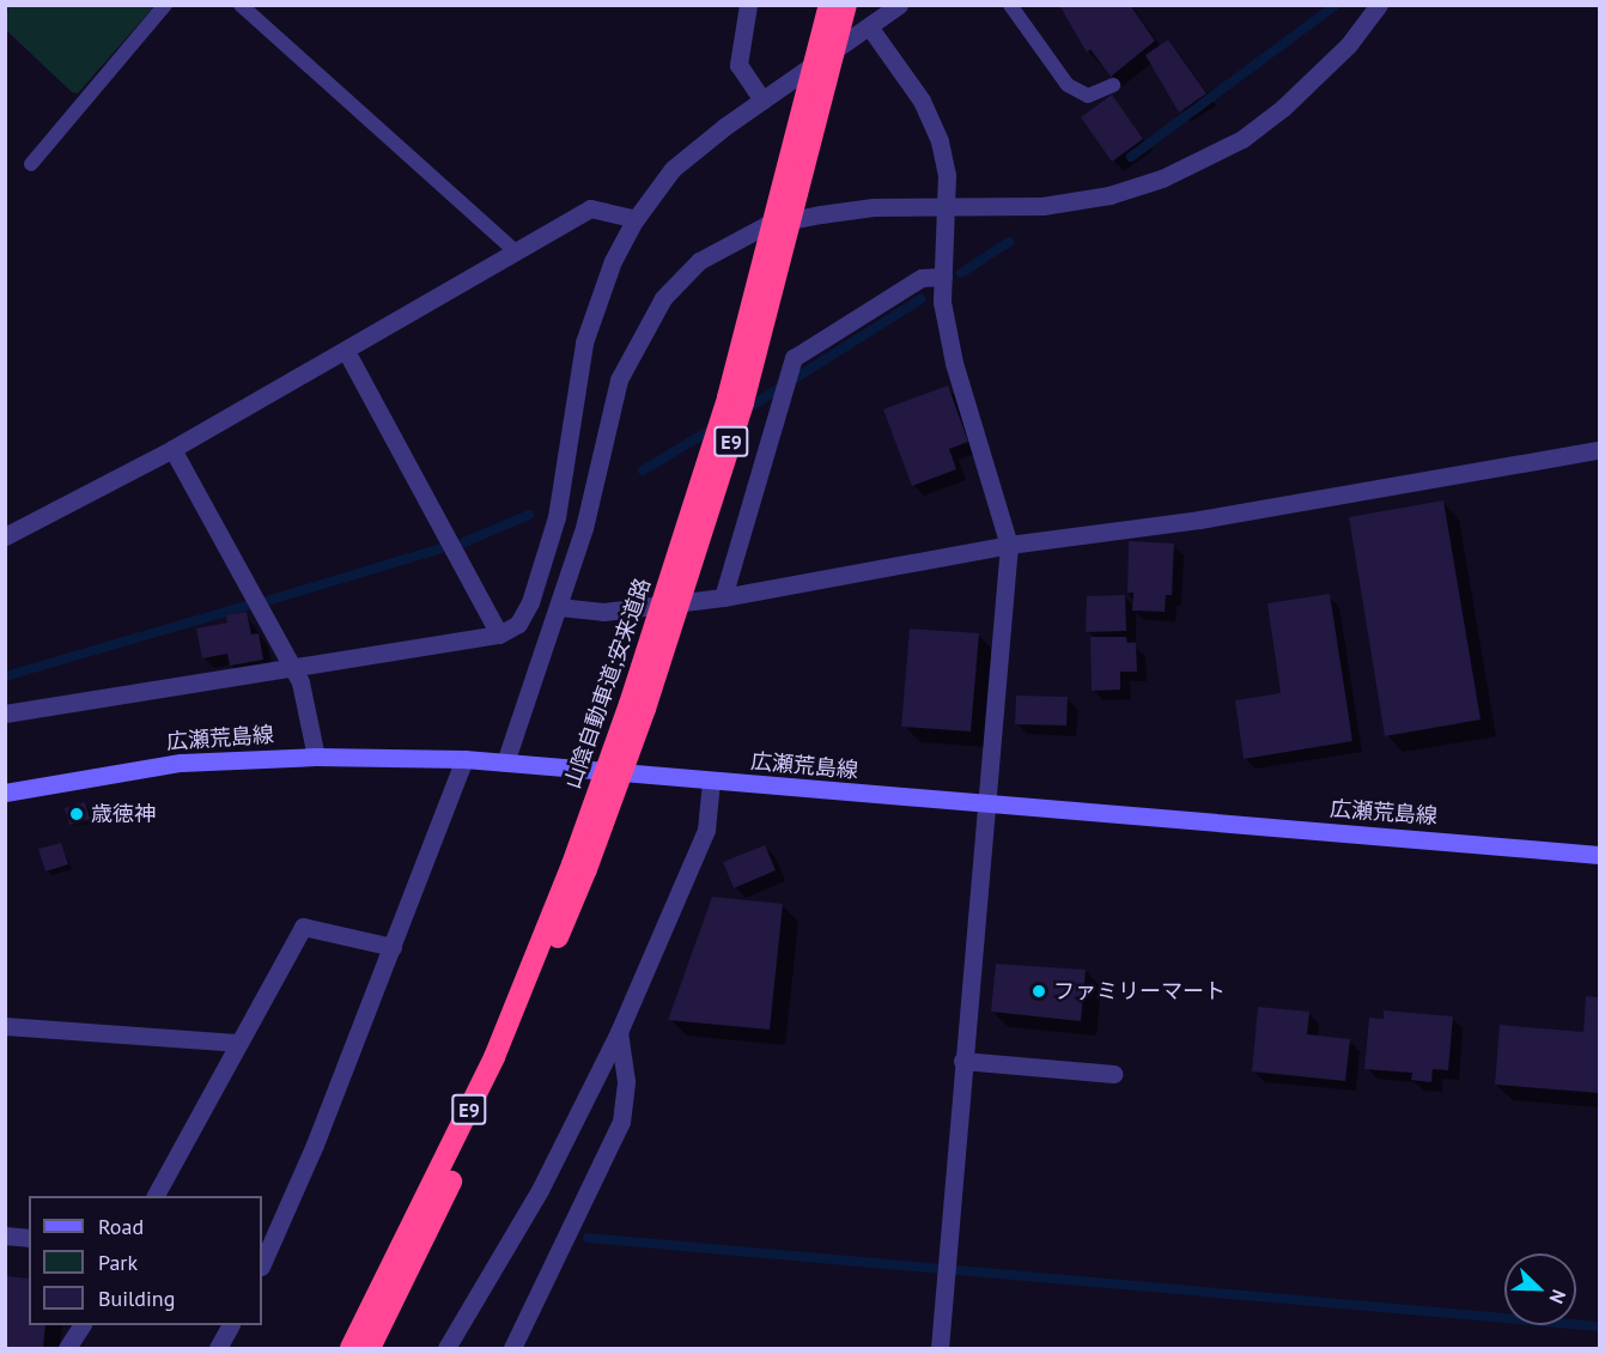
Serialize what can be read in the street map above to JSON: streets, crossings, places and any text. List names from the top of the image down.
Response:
{
  "streets": {
    "highway": ["E9", "山陰自動車道;安来道路"],
    "main road": ["広瀬荒島線"]
  },
  "places": ["歳徳神", "ファミリーマート"],
  "legend": ["Road", "Park", "Building"],
  "north": "bottom right"
}
